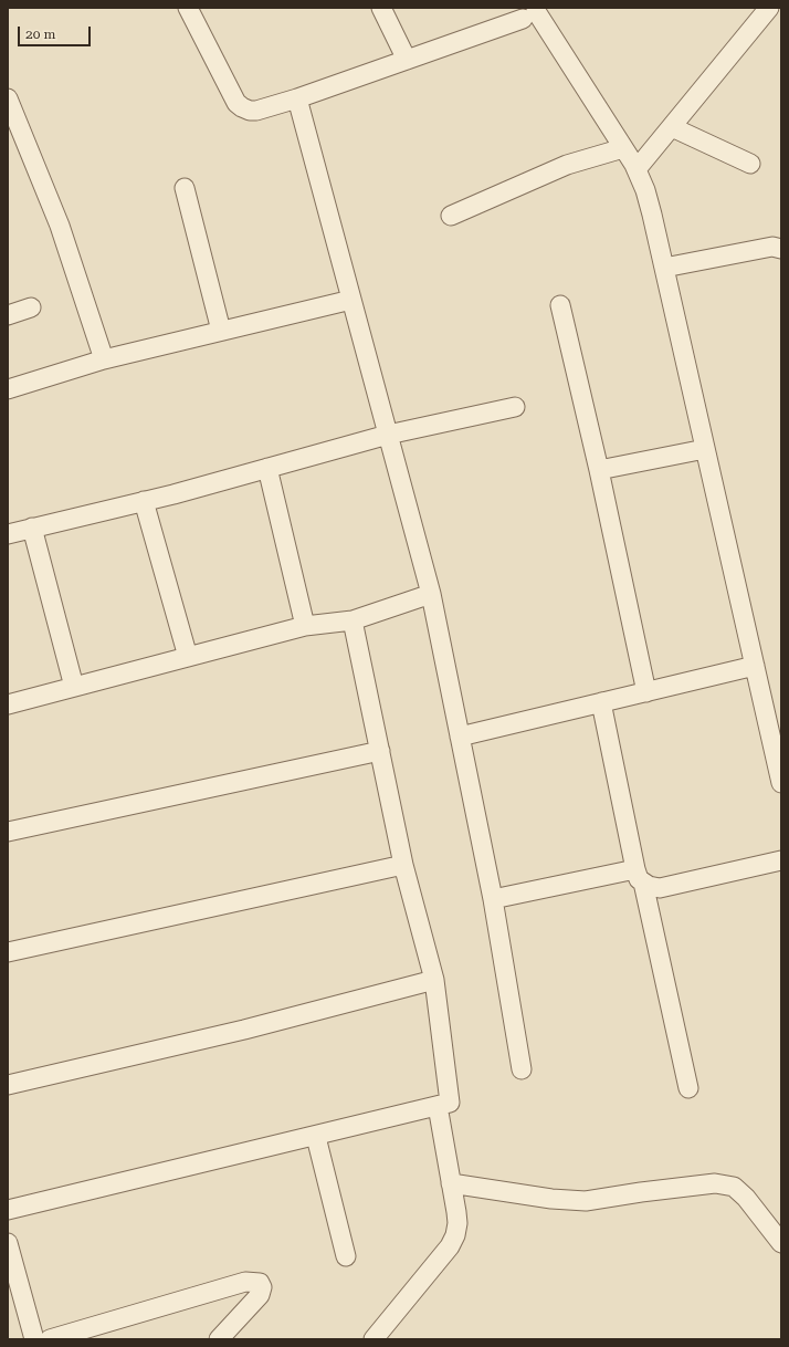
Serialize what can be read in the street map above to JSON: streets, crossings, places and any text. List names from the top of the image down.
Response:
{
  "scale_bar": "20 m"
}
